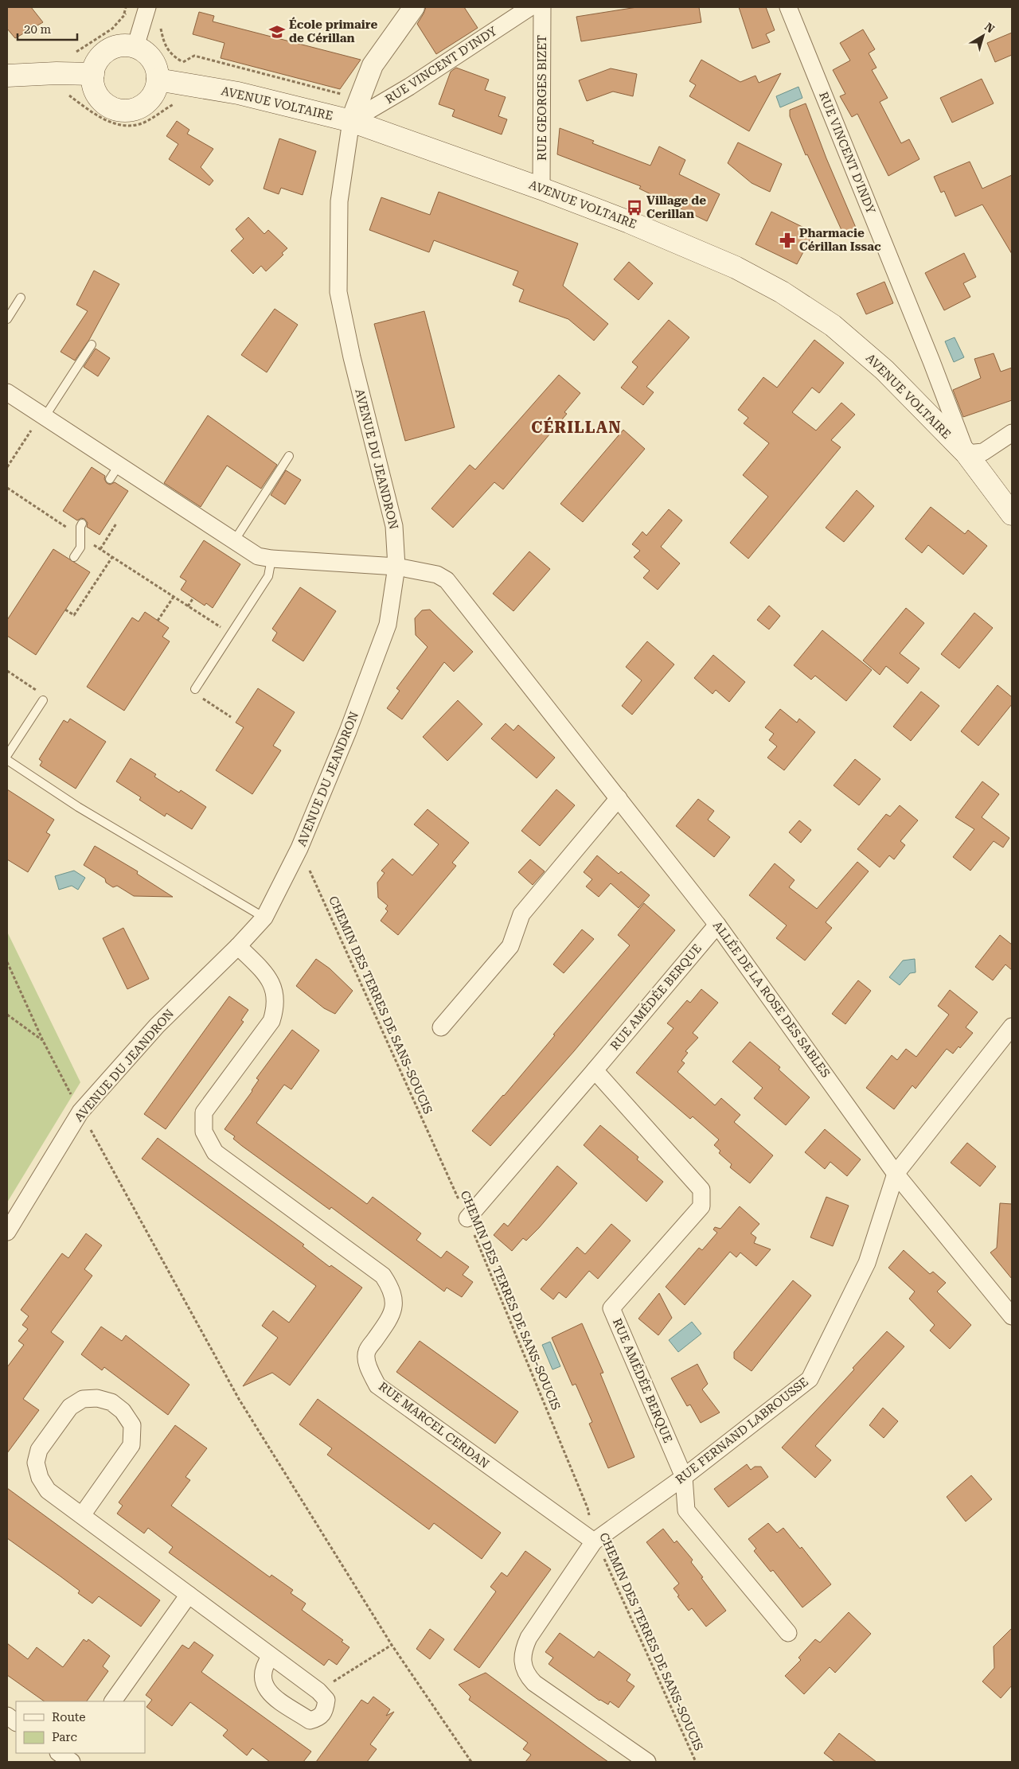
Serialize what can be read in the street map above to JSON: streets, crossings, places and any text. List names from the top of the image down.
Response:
{
  "streets": {
    "main road": ["AVENUE VOLTAIRE"],
    "street": [
      "RUE VINCENT D'INDY",
      "RUE GEORGES BIZET",
      "AVENUE DU JEANDRON",
      "RUE AMÉDÉE BERQUE",
      "ALLÉE DE LA ROSE DES SABLES",
      "RUE MARCEL CERDAN",
      "RUE FERNAND LABROUSSE"
    ],
    "path": ["CHEMIN DES TERRES DE SANS-SOUCIS"]
  },
  "crossings": [
    ["RUE VINCENT D'INDY", "AVENUE VOLTAIRE"],
    ["RUE VINCENT D'INDY", "AVENUE DU JEANDRON"],
    ["RUE GEORGES BIZET", "AVENUE VOLTAIRE"],
    ["AVENUE VOLTAIRE", "AVENUE DU JEANDRON"],
    ["AVENUE DU JEANDRON", "ALLÉE DE LA ROSE DES SABLES"],
    ["AVENUE DU JEANDRON", "CHEMIN DES TERRES DE SANS-SOUCIS"],
    ["AVENUE DU JEANDRON", "RUE MARCEL CERDAN"],
    ["RUE AMÉDÉE BERQUE", "ALLÉE DE LA ROSE DES SABLES"],
    ["RUE AMÉDÉE BERQUE", "CHEMIN DES TERRES DE SANS-SOUCIS"],
    ["RUE AMÉDÉE BERQUE", "RUE FERNAND LABROUSSE"],
    ["ALLÉE DE LA ROSE DES SABLES", "RUE FERNAND LABROUSSE"],
    ["CHEMIN DES TERRES DE SANS-SOUCIS", "RUE MARCEL CERDAN"],
    ["CHEMIN DES TERRES DE SANS-SOUCIS", "RUE FERNAND LABROUSSE"],
    ["RUE MARCEL CERDAN", "RUE FERNAND LABROUSSE"]
  ],
  "districts": ["CÉRILLAN"],
  "places": {
    "school or university": ["École primaire de Cérillan"],
    "bus stop": ["Village de Cerillan"],
    "pharmacy": ["Pharmacie Cérillan Issac"]
  },
  "legend": ["Route", "Parc"],
  "scale_bar": "20 m",
  "north": "top right"
}
